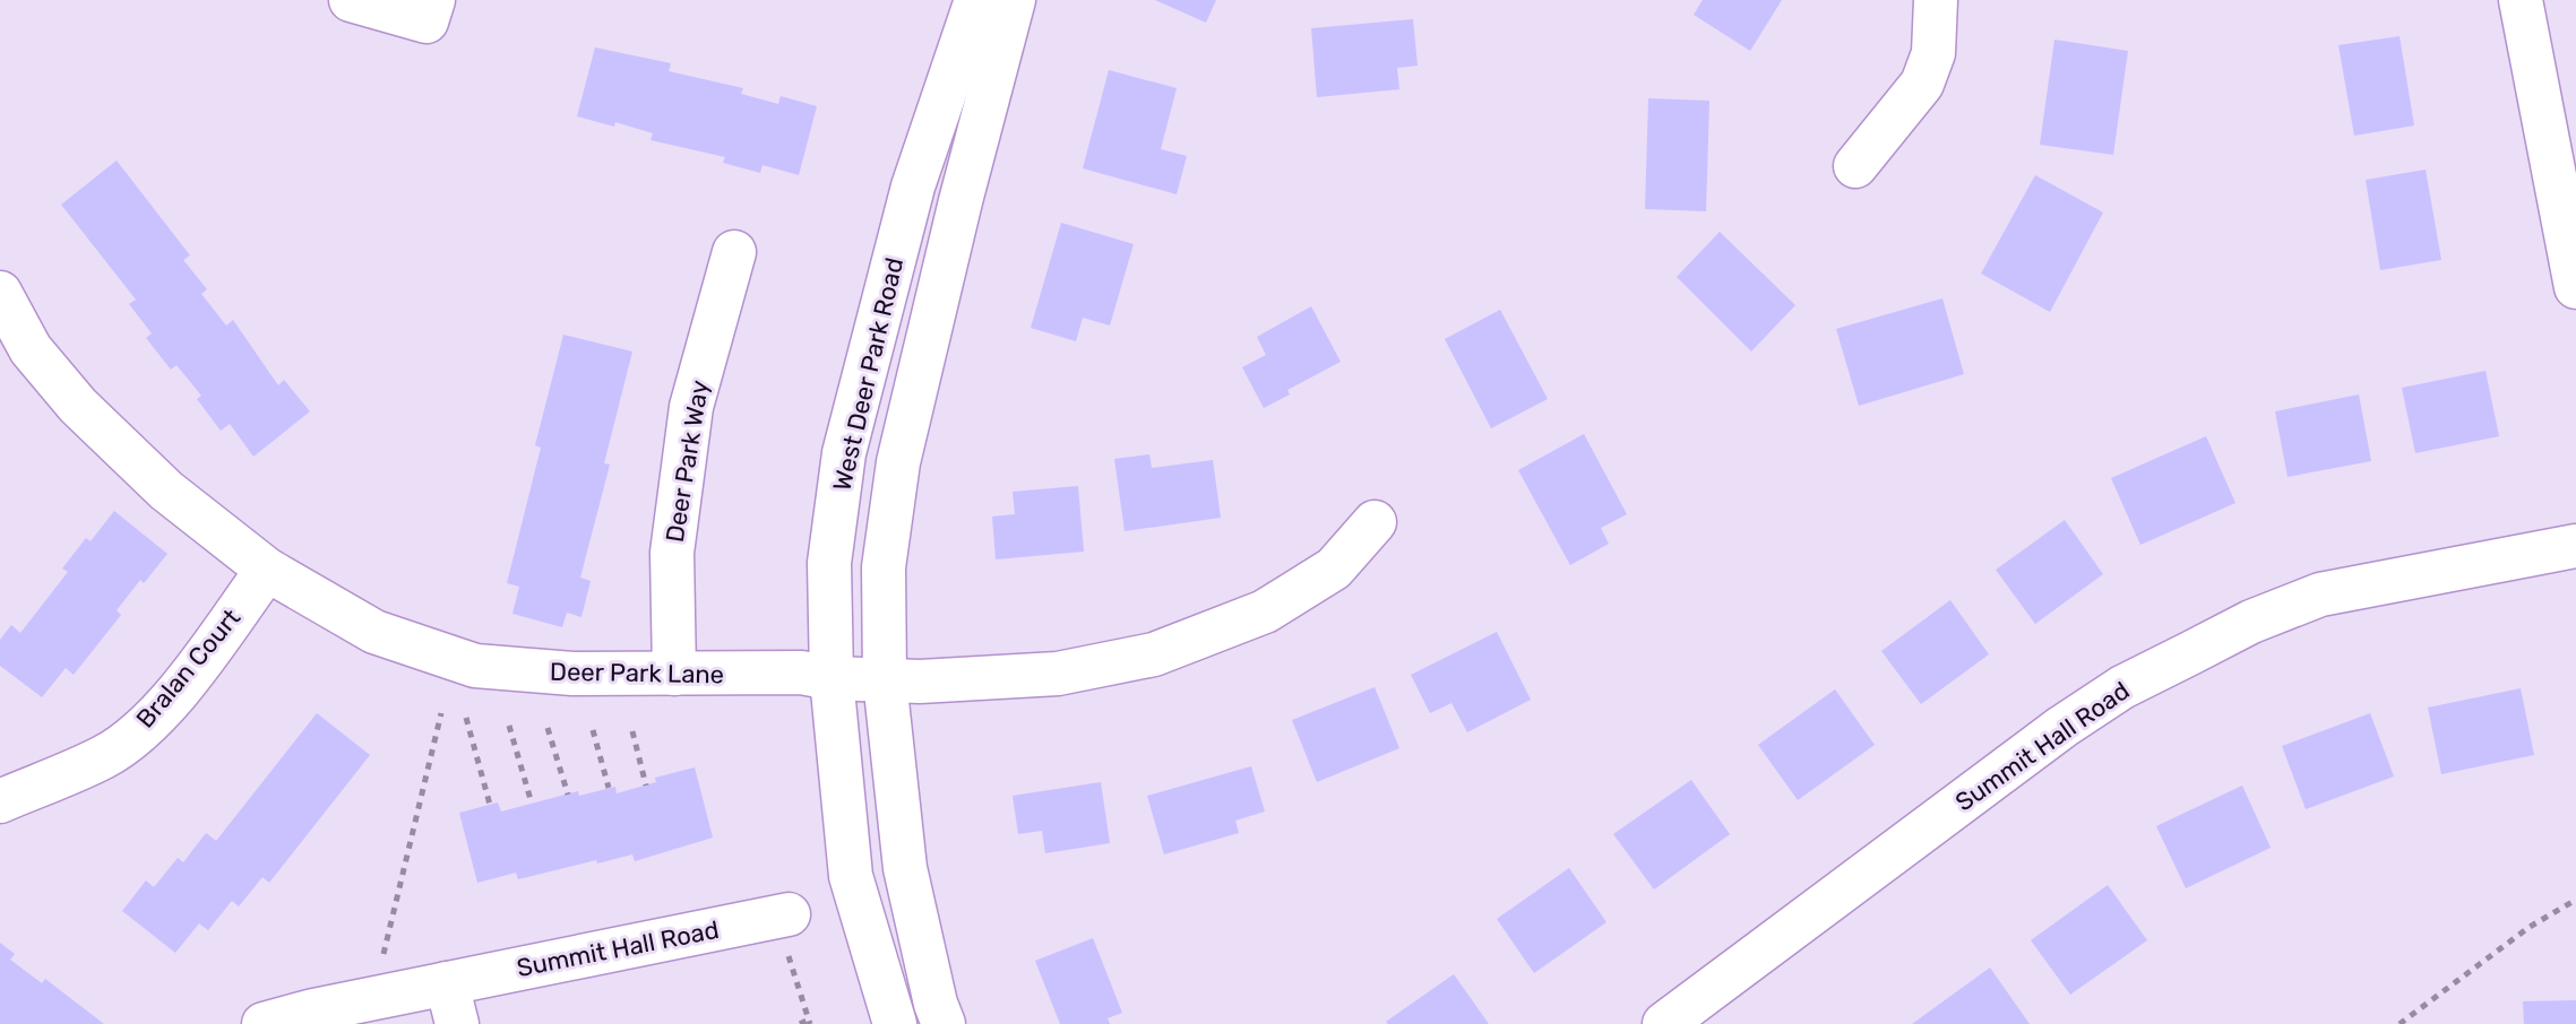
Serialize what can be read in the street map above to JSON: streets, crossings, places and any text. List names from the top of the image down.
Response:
{
  "streets": {
    "street": [
      "West Deer Park Road",
      "Deer Park Way",
      "Bralan Court",
      "Deer Park Lane",
      "Summit Hall Road"
    ]
  },
  "crossings": [
    ["West Deer Park Road", "Deer Park Lane"],
    ["Deer Park Way", "Deer Park Lane"],
    ["Bralan Court", "Deer Park Lane"]
  ]
}
